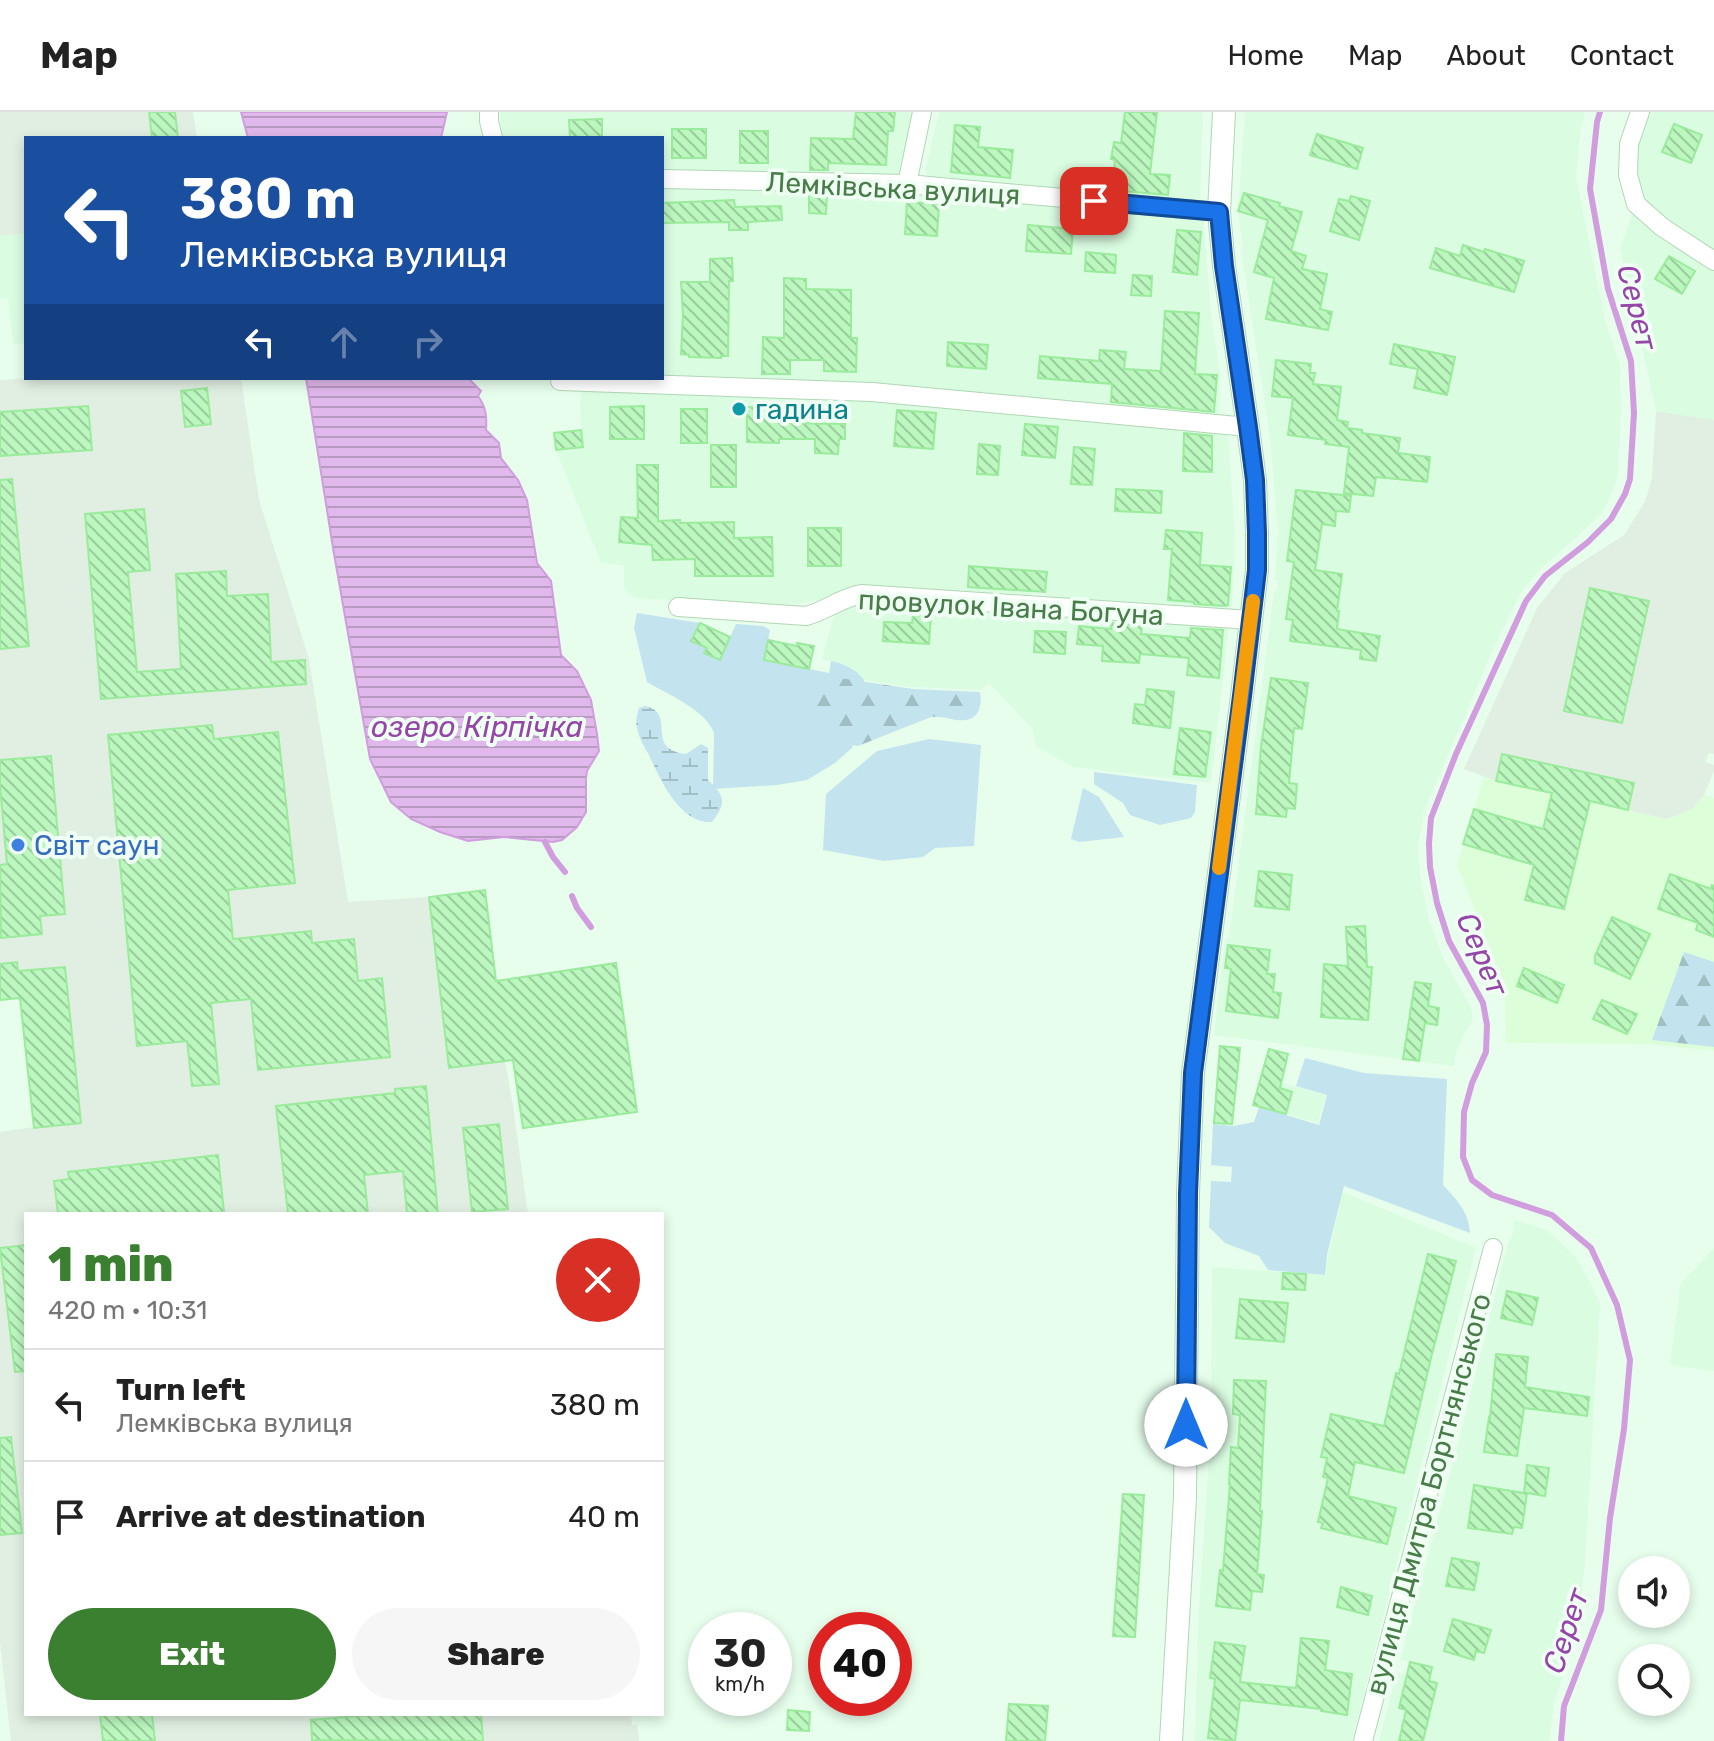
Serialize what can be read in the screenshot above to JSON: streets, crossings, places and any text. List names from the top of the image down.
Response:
{
  "streets": {
    "street": ["Лемківська вулиця", "провулок Івана Богуна", "вулиця Дмитра Бортнянського"]
  },
  "water": ["Серет", "озеро Кірпічка"],
  "places": ["гадина", "Світ саун"],
  "page": {
    "header": "Map",
    "nav": [
      "Home",
      "Map",
      "About",
      "Contact"
    ],
    "turn": ["380 m", "Лемківська вулиця"],
    "heading": ["1 min", "420 m · 10:31"],
    "list": [
      {
        "name": "Turn left",
        "note": "Лемківська вулиця",
        "value": "380 m"
      },
      {
        "name": "Arrive at destination",
        "value": "40 m"
      }
    ],
    "buttons": ["Exit", "Share"],
    "speed": "30 km/h",
    "limit": "40"
  }
}
